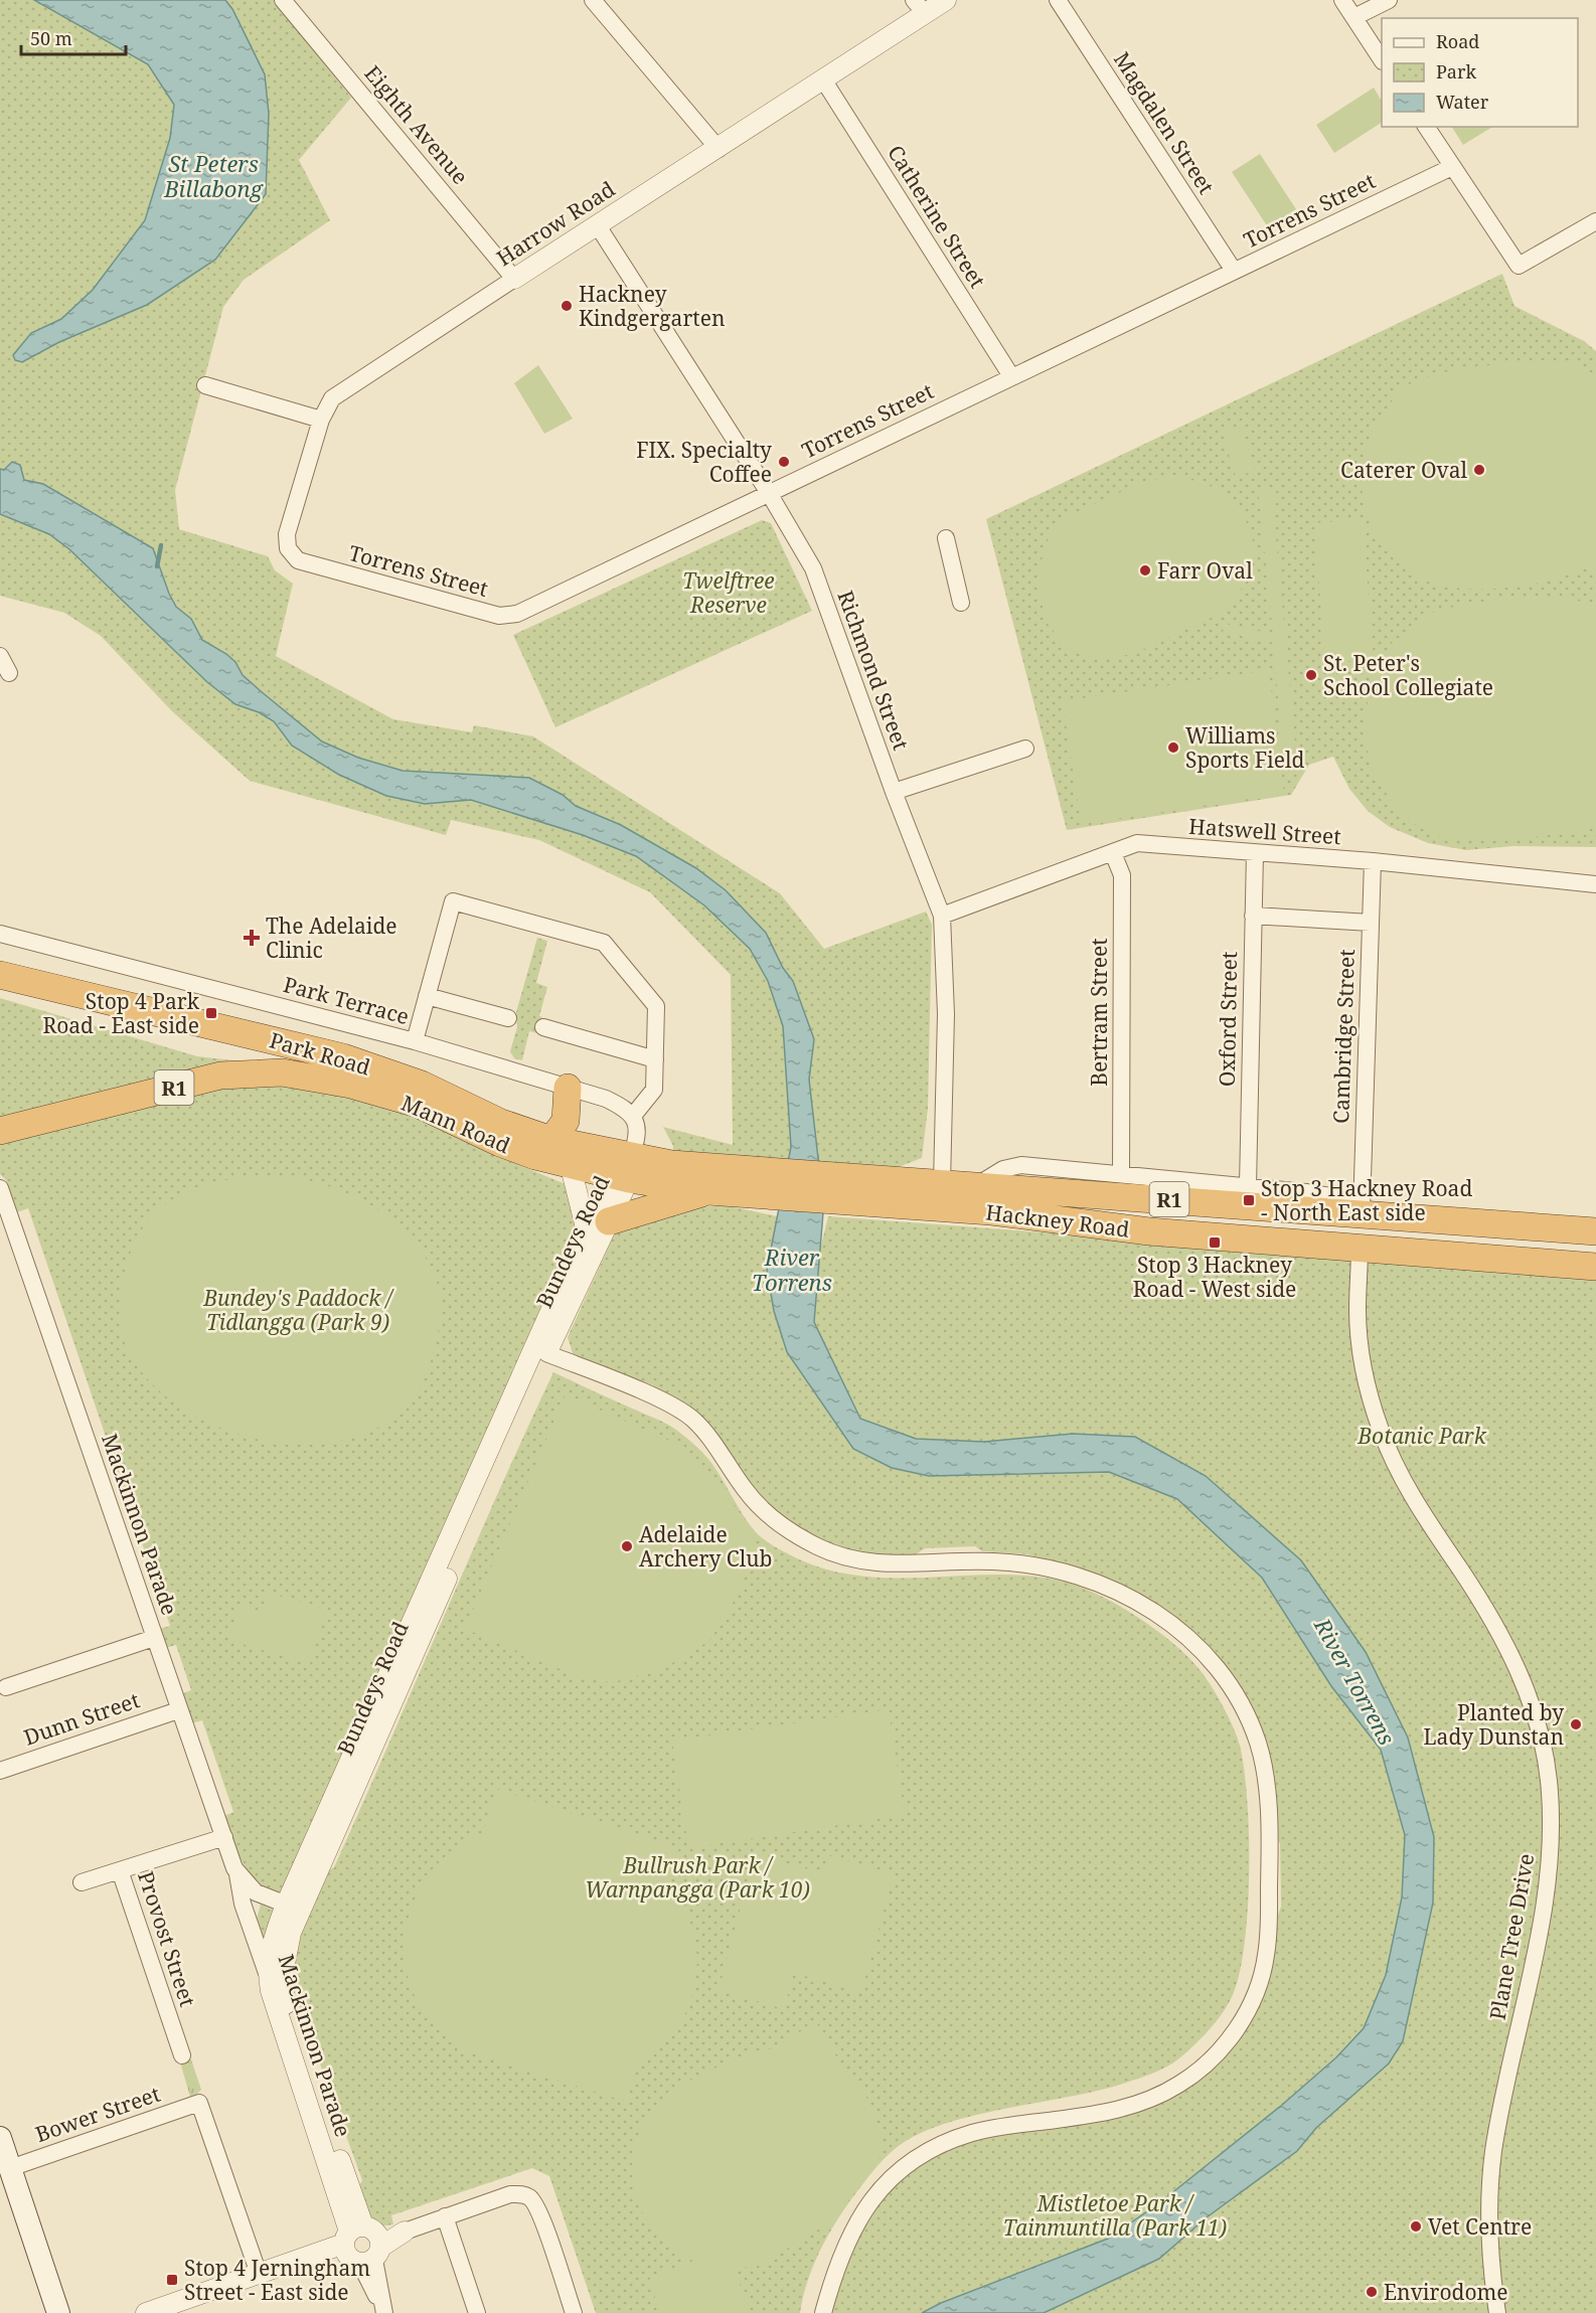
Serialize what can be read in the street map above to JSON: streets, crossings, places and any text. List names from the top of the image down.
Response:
{
  "streets": {
    "highway": [
      "Park Road",
      "R1",
      "Mann Road",
      "Hackney Road"
    ],
    "street": [
      "Magdalen Street",
      "Eighth Avenue",
      "Torrens Street",
      "Catherine Street",
      "Harrow Road",
      "Richmond Street",
      "Hatswell Street",
      "Park Terrace",
      "Bertram Street",
      "Oxford Street",
      "Cambridge Street",
      "Bundeys Road",
      "Mackinnon Parade",
      "Dunn Street",
      "Plane Tree Drive",
      "Provost Street",
      "Bower Street"
    ]
  },
  "crossings": [
    ["Magdalen Street", "Torrens Street"],
    ["Eighth Avenue", "Harrow Road"],
    ["Torrens Street", "Catherine Street"],
    ["Torrens Street", "Harrow Road"],
    ["Torrens Street", "Richmond Street"],
    ["Catherine Street", "Harrow Road"],
    ["Harrow Road", "Richmond Street"],
    ["Richmond Street", "Hatswell Street"],
    ["Richmond Street", "Hackney Road"],
    ["Hatswell Street", "Bertram Street"],
    ["Hatswell Street", "Oxford Street"],
    ["Hatswell Street", "Cambridge Street"],
    ["Bertram Street", "Hackney Road"],
    ["Oxford Street", "Hackney Road"],
    ["Cambridge Street", "Hackney Road"],
    ["Park Road", "Mann Road"],
    ["Park Road", "Hackney Road"],
    ["Park Road", "Bundeys Road"],
    ["Mann Road", "Hackney Road"],
    ["Mann Road", "Bundeys Road"],
    ["Hackney Road", "Bundeys Road"],
    ["Hackney Road", "Plane Tree Drive"],
    ["Bundeys Road", "Mackinnon Parade"],
    ["Mackinnon Parade", "Dunn Street"],
    ["Mackinnon Parade", "Provost Street"]
  ],
  "water": ["St Peters Billabong", "River Torrens"],
  "parks": [
    "Twelftree Reserve",
    "Bundey's Paddock / Tidlangga (Park 9)",
    "Botanic Park",
    "Bullrush Park / Warnpangga (Park 10)",
    "Mistletoe Park / Tainmuntilla (Park 11)"
  ],
  "places": {
    "other": [
      "Hackney Kindgergarten",
      "FIX. Specialty Coffee",
      "Caterer Oval",
      "Farr Oval",
      "St. Peter's School Collegiate",
      "Williams Sports Field",
      "Adelaide Archery Club",
      "Planted by Lady Dunstan",
      "Vet Centre",
      "Envirodome"
    ],
    "health": ["The Adelaide Clinic"],
    "transit": [
      "Stop 4 Park Road - East side",
      "Stop 3 Hackney Road - North East side",
      "Stop 3 Hackney Road - West side",
      "Stop 4 Jerningham Street - East side"
    ]
  },
  "legend": ["Road", "Park", "Water"],
  "scale_bar": "50 m"
}
